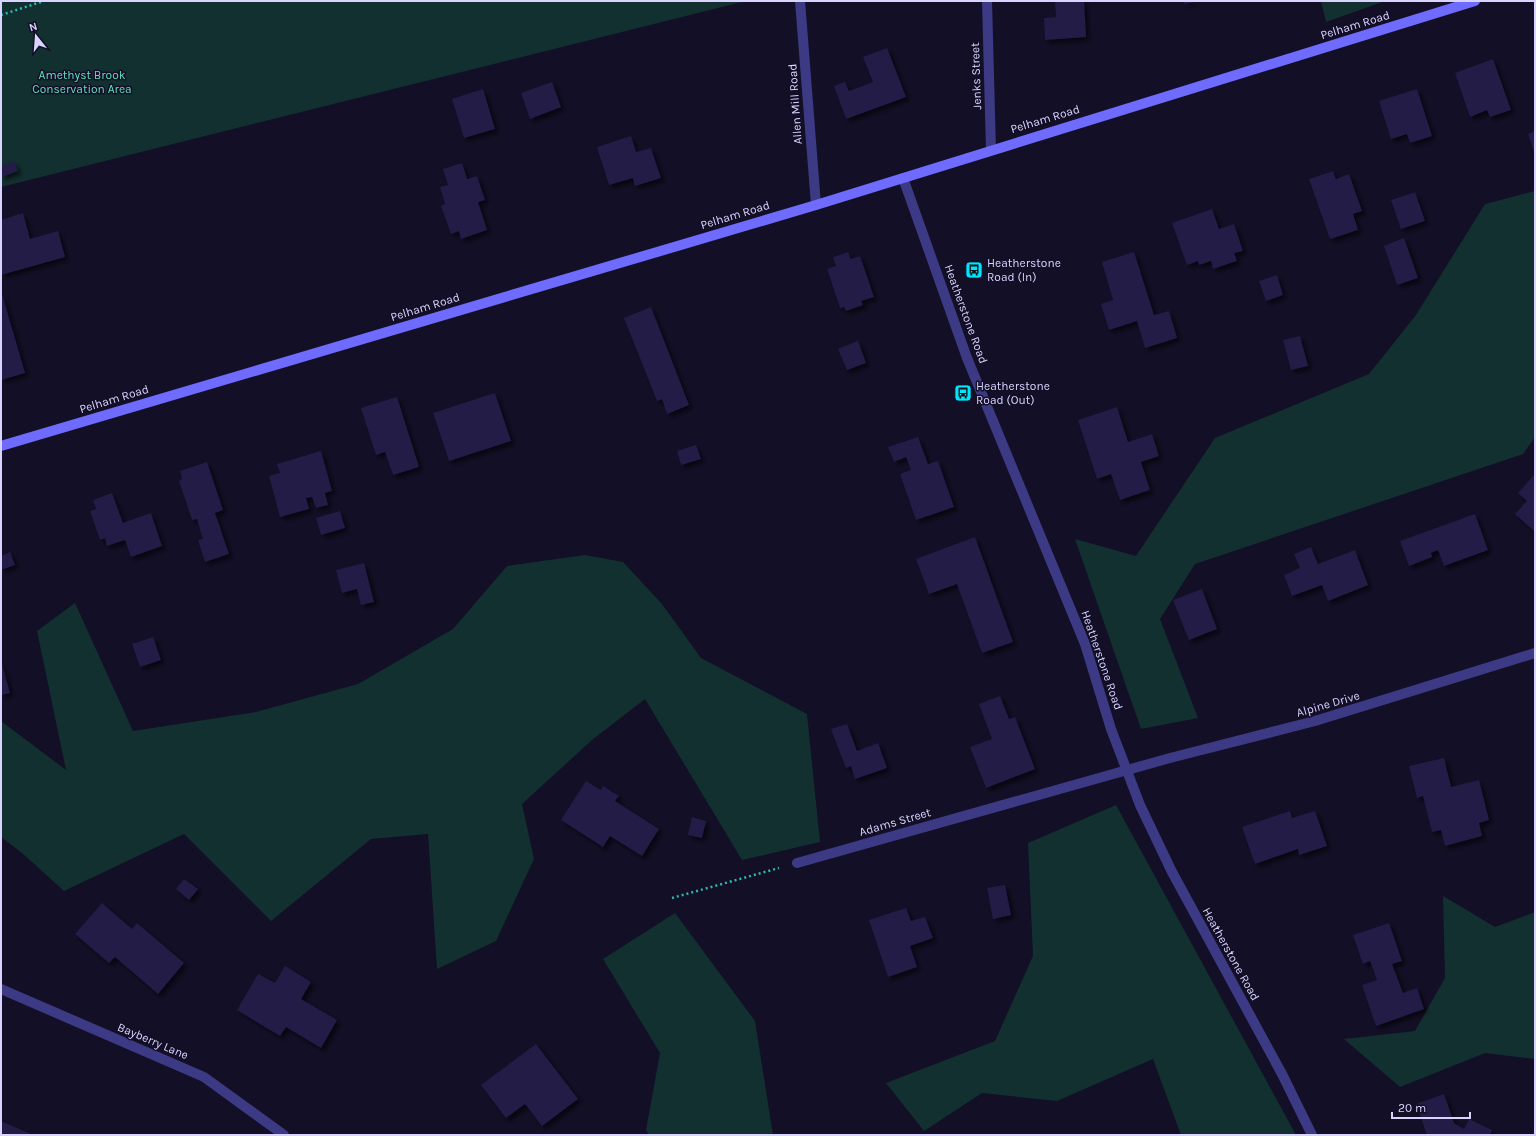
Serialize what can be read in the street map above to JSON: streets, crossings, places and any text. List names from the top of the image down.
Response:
{
  "streets": {
    "main road": ["Pelham Road"],
    "street": [
      "Jenks Street",
      "Allen Mill Road",
      "Heatherstone Road",
      "Alpine Drive",
      "Adams Street",
      "Bayberry Lane"
    ]
  },
  "crossings": [
    ["Pelham Road", "Jenks Street"],
    ["Pelham Road", "Allen Mill Road"],
    ["Pelham Road", "Heatherstone Road"],
    ["Heatherstone Road", "Alpine Drive"],
    ["Heatherstone Road", "Adams Street"],
    ["Alpine Drive", "Adams Street"]
  ],
  "parks": ["Amethyst Brook Conservation Area"],
  "places": {
    "bus stop": ["Heatherstone Road (In)", "Heatherstone Road (Out)"]
  },
  "scale_bar": "20 m",
  "north": "top"
}
